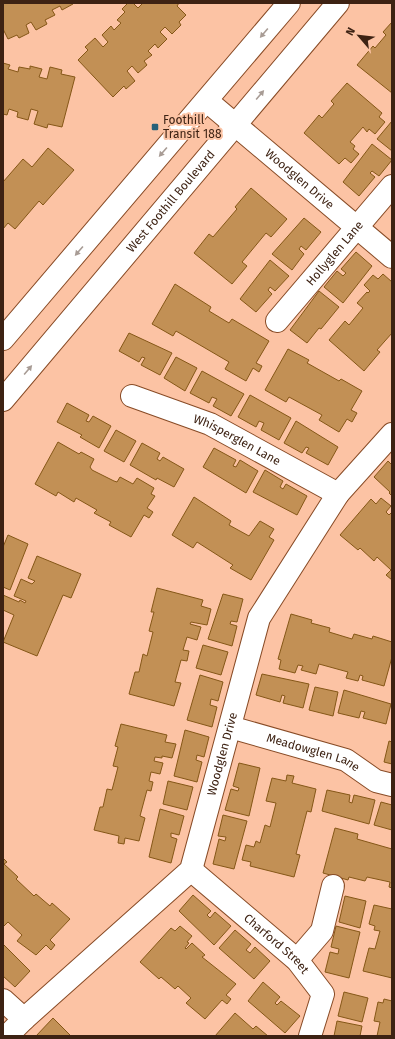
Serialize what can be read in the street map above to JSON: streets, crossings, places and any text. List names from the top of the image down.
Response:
{
  "streets": {
    "street": [
      "Woodglen Drive",
      "West Foothill Boulevard",
      "Hollyglen Lane",
      "Whisperglen Lane",
      "Meadowglen Lane",
      "Charford Street"
    ]
  },
  "crossings": [
    ["Woodglen Drive", "West Foothill Boulevard"],
    ["Woodglen Drive", "Hollyglen Lane"],
    ["Woodglen Drive", "Whisperglen Lane"],
    ["Woodglen Drive", "Meadowglen Lane"],
    ["Woodglen Drive", "Charford Street"]
  ],
  "places": {
    "transit": ["Foothill Transit 188"]
  },
  "north": "top left"
}
